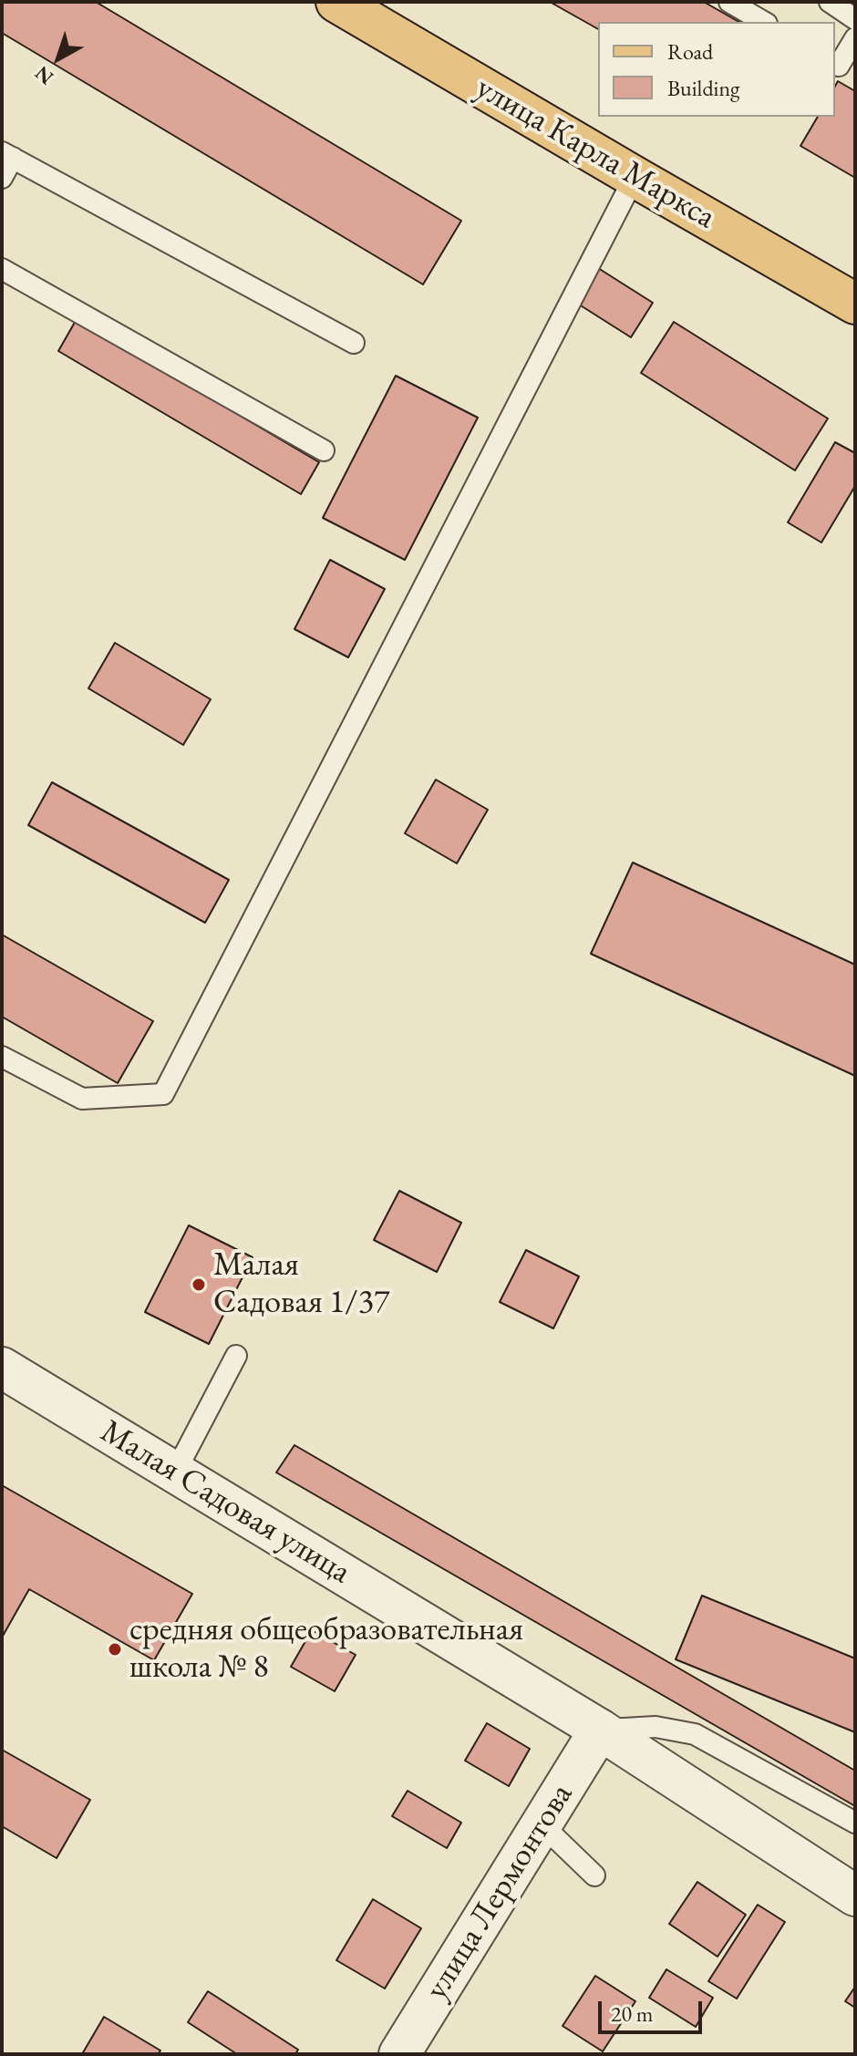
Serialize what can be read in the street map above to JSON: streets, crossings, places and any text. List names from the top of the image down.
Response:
{
  "streets": {
    "main road": ["улица Карла Маркса"],
    "street": ["Малая Садовая улица", "улица Лермонтова"]
  },
  "crossings": [
    ["Малая Садовая улица", "улица Лермонтова"]
  ],
  "places": ["Малая Садовая 1/37", "средняя общеобразовательная школа № 8"],
  "legend": ["Road", "Building"],
  "scale_bar": "20 m",
  "north": "bottom left"
}
